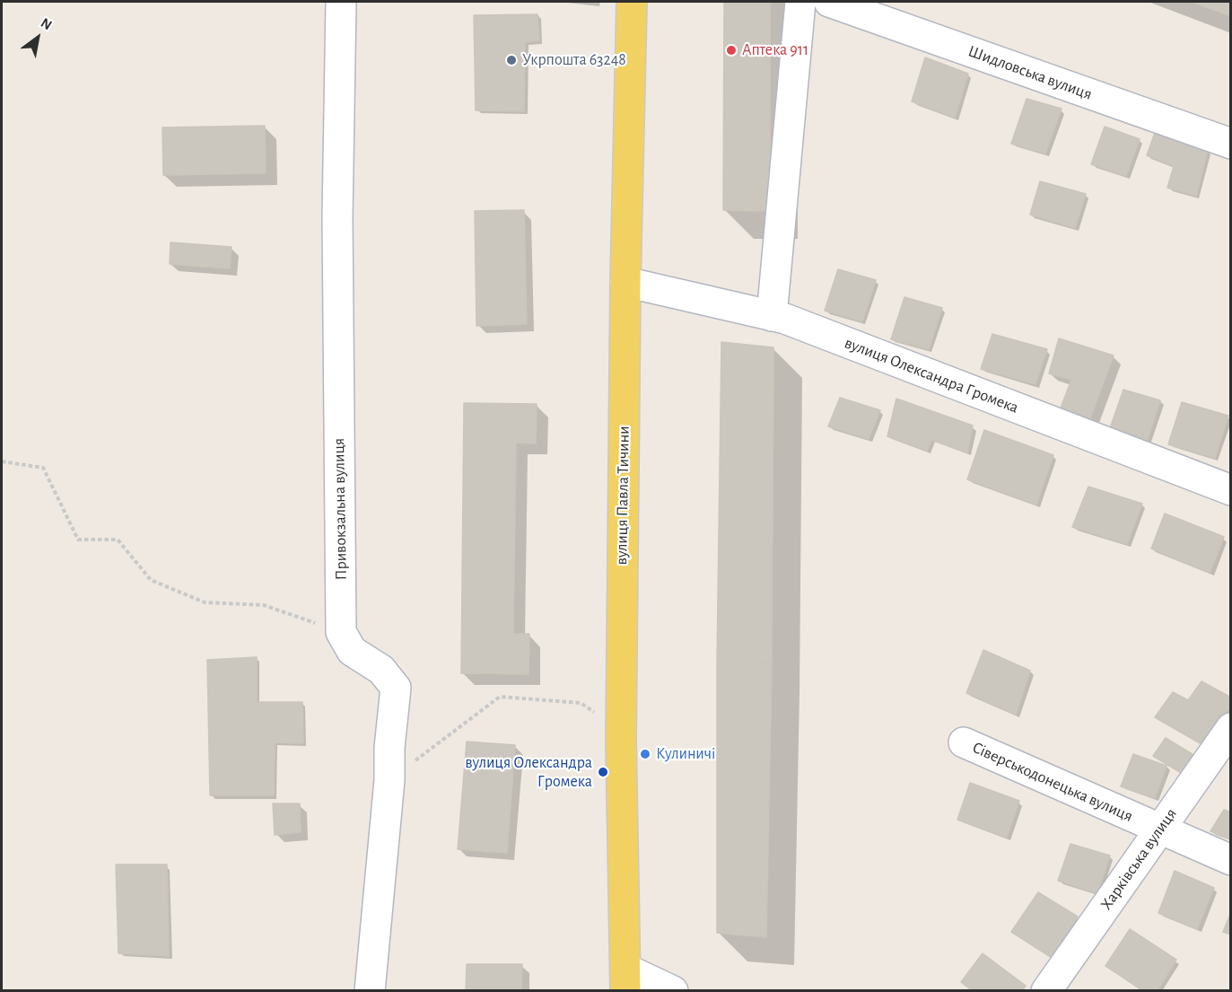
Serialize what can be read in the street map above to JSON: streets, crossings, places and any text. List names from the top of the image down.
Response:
{
  "streets": {
    "main road": ["вулиця Павла Тичини"],
    "street": [
      "Шидловська вулиця",
      "вулиця Олександра Громека",
      "Привокзальна вулиця",
      "Сіверськодонецька вулиця",
      "Харківська вулиця"
    ]
  },
  "crossings": [
    ["вулиця Олександра Громека", "вулиця Павла Тичини"],
    ["Сіверськодонецька вулиця", "Харківська вулиця"]
  ],
  "places": [
    "Аптека 911",
    "Укрпошта 63248",
    "Кулиничі",
    "вулиця Олександра Громека"
  ],
  "north": "top right"
}
